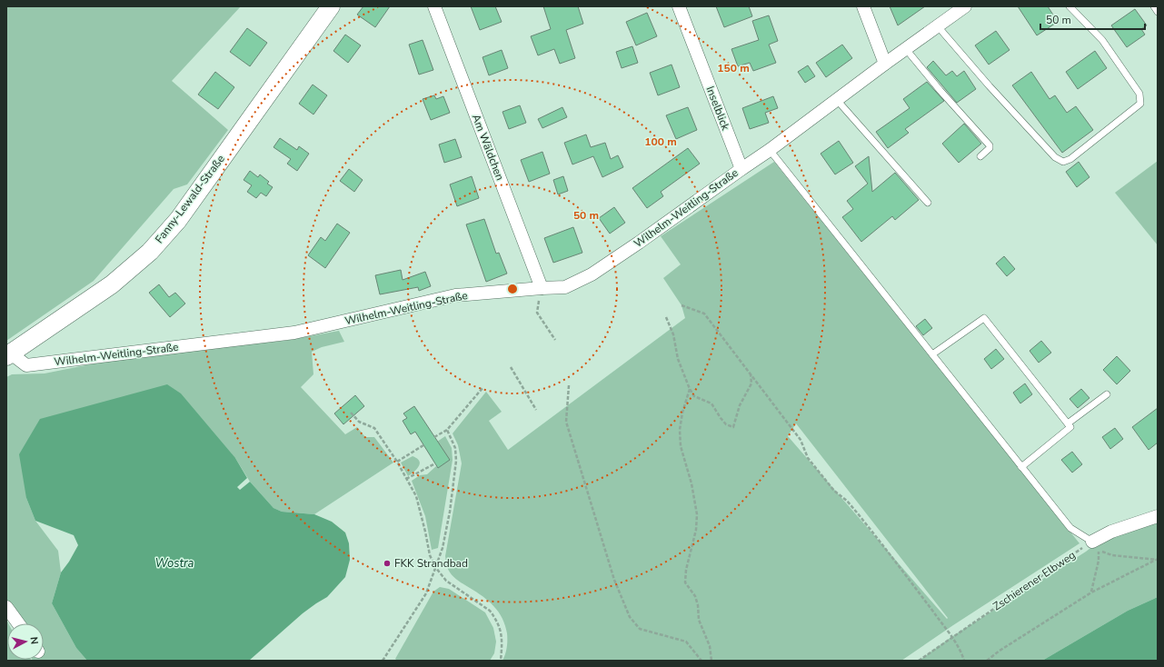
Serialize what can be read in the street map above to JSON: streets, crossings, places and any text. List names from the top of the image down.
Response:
{
  "streets": {
    "street": [
      "Inselblick",
      "Am Wäldchen",
      "Fanny-Lewald-Straße",
      "Wilhelm-Weitling-Straße"
    ],
    "path": ["Zschierener Elbweg"]
  },
  "crossings": [
    ["Inselblick", "Wilhelm-Weitling-Straße"],
    ["Am Wäldchen", "Wilhelm-Weitling-Straße"],
    ["Fanny-Lewald-Straße", "Wilhelm-Weitling-Straße"]
  ],
  "water": ["Wostra"],
  "places": ["FKK Strandbad"],
  "scale_bar": "50 m",
  "north": "right",
  "rings": ["150 m", "100 m", "50 m"]
}
